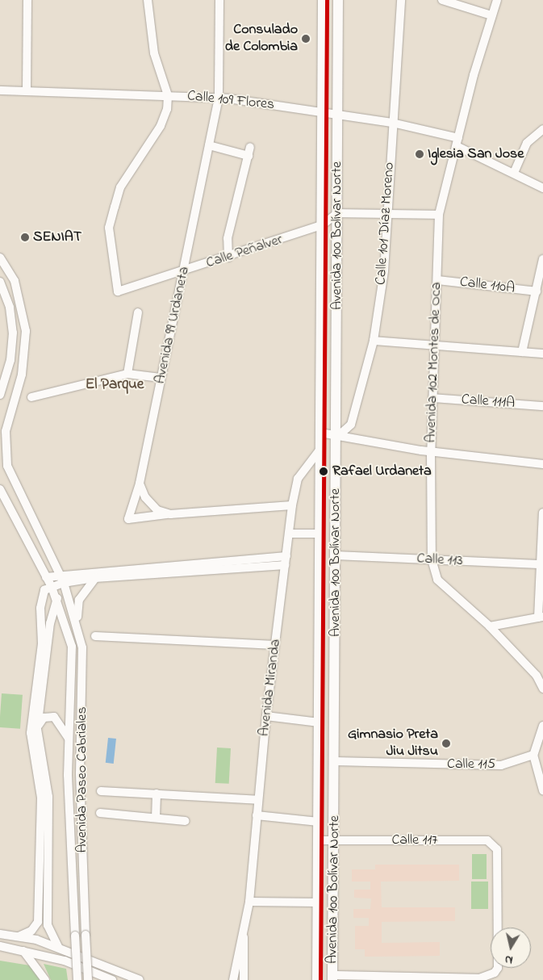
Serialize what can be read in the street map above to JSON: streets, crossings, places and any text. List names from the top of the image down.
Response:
{
  "streets": {
    "main road": ["Avenida 100 Bolívar Norte"],
    "street": [
      "Calle 109 Flores",
      "Calle 101 Díaz Moreno",
      "Calle Peñalver",
      "Calle 110A",
      "Avenida 99 Urdaneta",
      "Avenida 102 Montes de Oca",
      "Calle 111A",
      "Calle 113",
      "Avenida Miranda",
      "Calle 115",
      "Avenida Paseo Cabriales",
      "Calle 117"
    ]
  },
  "crossings": [
    ["Calle 109 Flores", "Calle 101 Díaz Moreno"],
    ["Calle 109 Flores", "Avenida 100 Bolívar Norte"],
    ["Calle 109 Flores", "Calle Peñalver"],
    ["Calle 109 Flores", "Avenida 99 Urdaneta"],
    ["Calle 109 Flores", "Avenida 102 Montes de Oca"],
    ["Calle 101 Díaz Moreno", "Avenida 100 Bolívar Norte"],
    ["Avenida 100 Bolívar Norte", "Calle Peñalver"],
    ["Avenida 100 Bolívar Norte", "Calle 113"],
    ["Avenida 100 Bolívar Norte", "Avenida Miranda"],
    ["Avenida 100 Bolívar Norte", "Calle 115"],
    ["Avenida 100 Bolívar Norte", "Calle 117"],
    ["Calle Peñalver", "Avenida 99 Urdaneta"],
    ["Calle 110A", "Avenida 102 Montes de Oca"],
    ["Avenida 102 Montes de Oca", "Calle 111A"],
    ["Avenida 102 Montes de Oca", "Calle 113"]
  ],
  "districts": ["El Parque"],
  "places": [
    "Consulado de Colombia",
    "Iglesia San Jose",
    "SENIAT",
    "Rafael Urdaneta",
    "Gimnasio Preta Jiu Jitsu"
  ],
  "north": "bottom"
}
